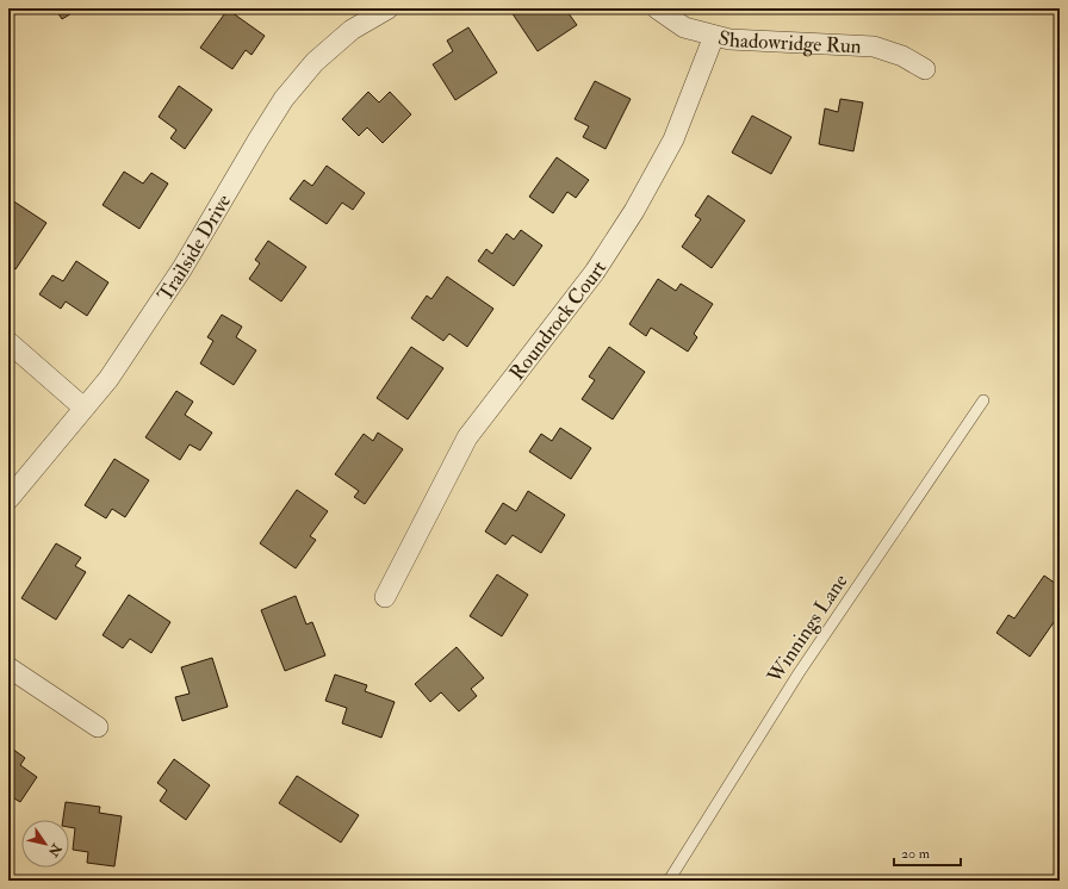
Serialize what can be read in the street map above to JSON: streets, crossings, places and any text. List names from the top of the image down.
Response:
{
  "streets": {
    "street": ["Shadowridge Run", "Trailside Drive", "Roundrock Court"],
    "lane": ["Winnings Lane"]
  },
  "crossings": [
    ["Shadowridge Run", "Roundrock Court"]
  ],
  "scale_bar": "20 m",
  "north": "bottom right"
}
